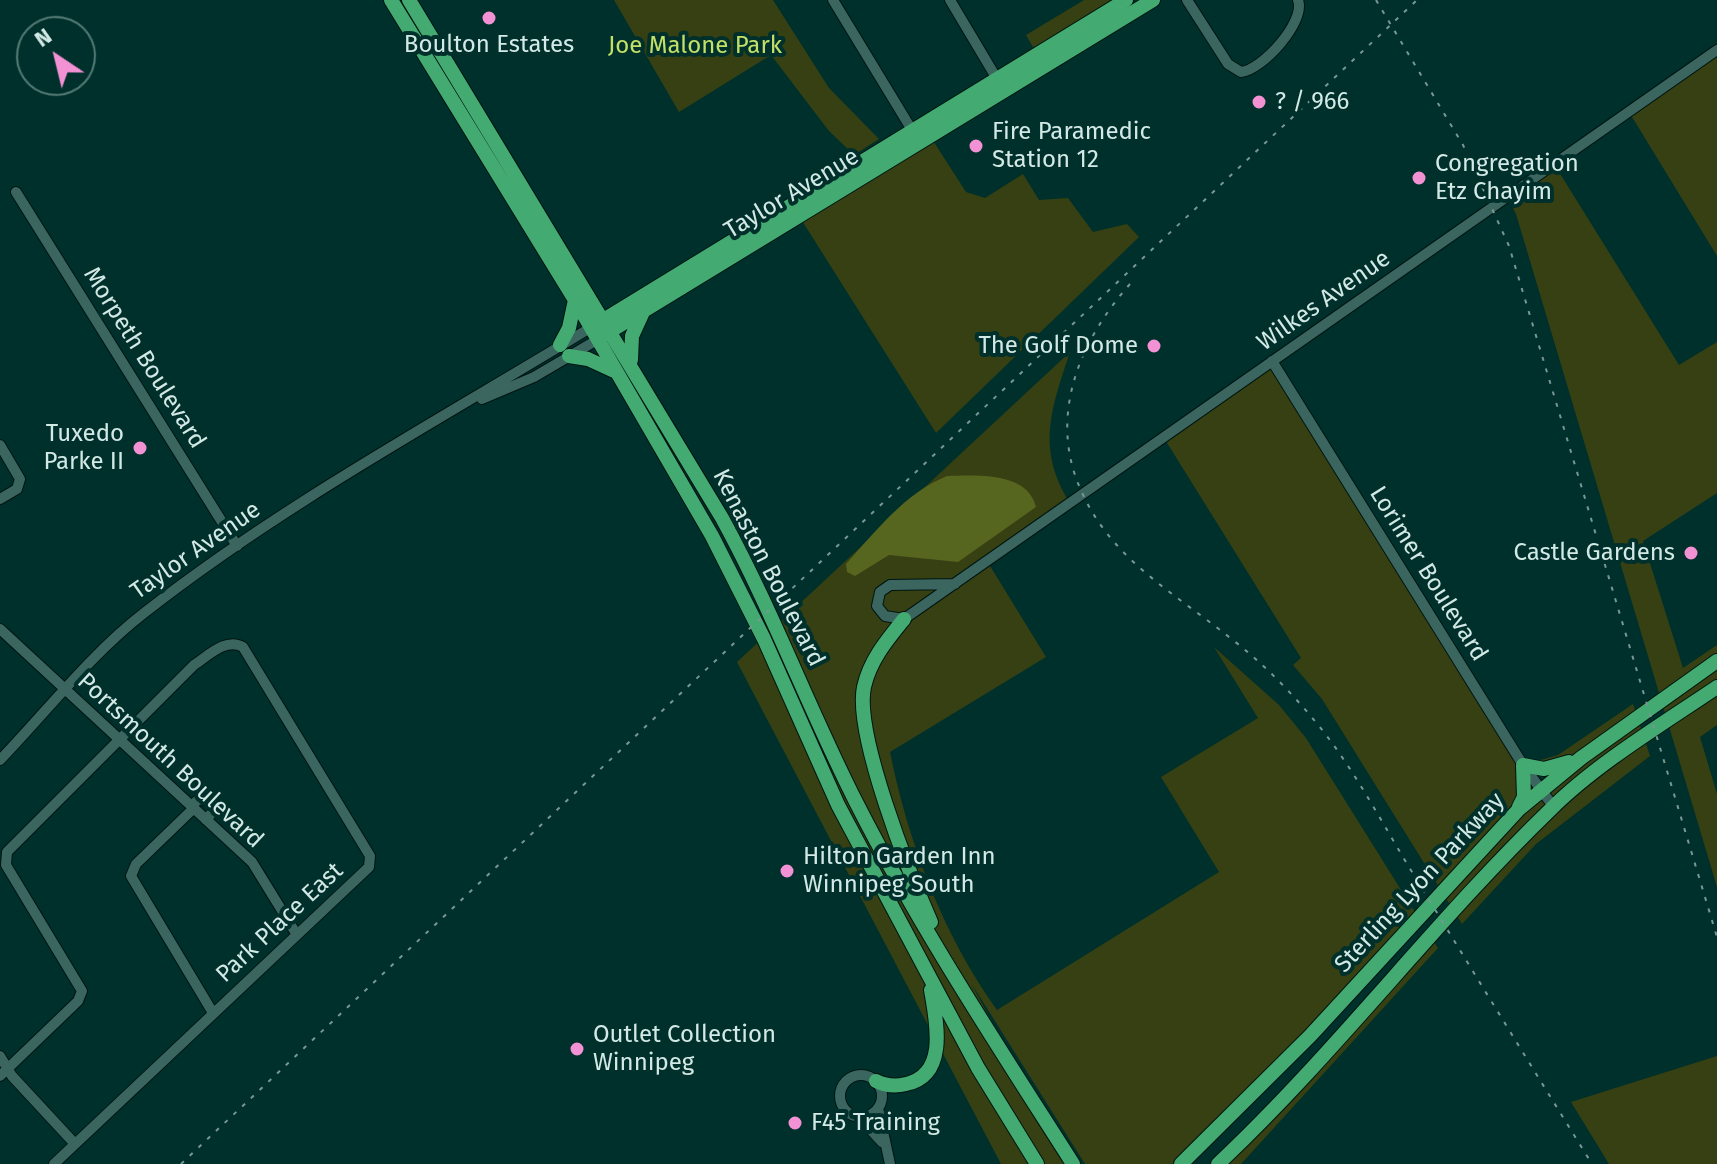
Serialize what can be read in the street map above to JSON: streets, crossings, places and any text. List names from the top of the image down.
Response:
{
  "streets": {
    "main road": ["Taylor Avenue", "Kenaston Boulevard", "Sterling Lyon Parkway"],
    "street": [
      "Wilkes Avenue",
      "Morpeth Boulevard",
      "Lorimer Boulevard",
      "Portsmouth Boulevard",
      "Park Place East"
    ]
  },
  "crossings": [
    ["Taylor Avenue", "Morpeth Boulevard"],
    ["Taylor Avenue", "Kenaston Boulevard"],
    ["Taylor Avenue", "Portsmouth Boulevard"],
    ["Wilkes Avenue", "Lorimer Boulevard"],
    ["Lorimer Boulevard", "Sterling Lyon Parkway"],
    ["Portsmouth Boulevard", "Park Place East"]
  ],
  "parks": ["Joe Malone Park"],
  "places": [
    "Boulton Estates",
    "? / 966",
    "Fire Paramedic Station 12",
    "Congregation Etz Chayim",
    "The Golf Dome",
    "Tuxedo Parke II",
    "Castle Gardens",
    "Hilton Garden Inn Winnipeg South",
    "Outlet Collection Winnipeg",
    "F45 Training"
  ],
  "north": "top left"
}
